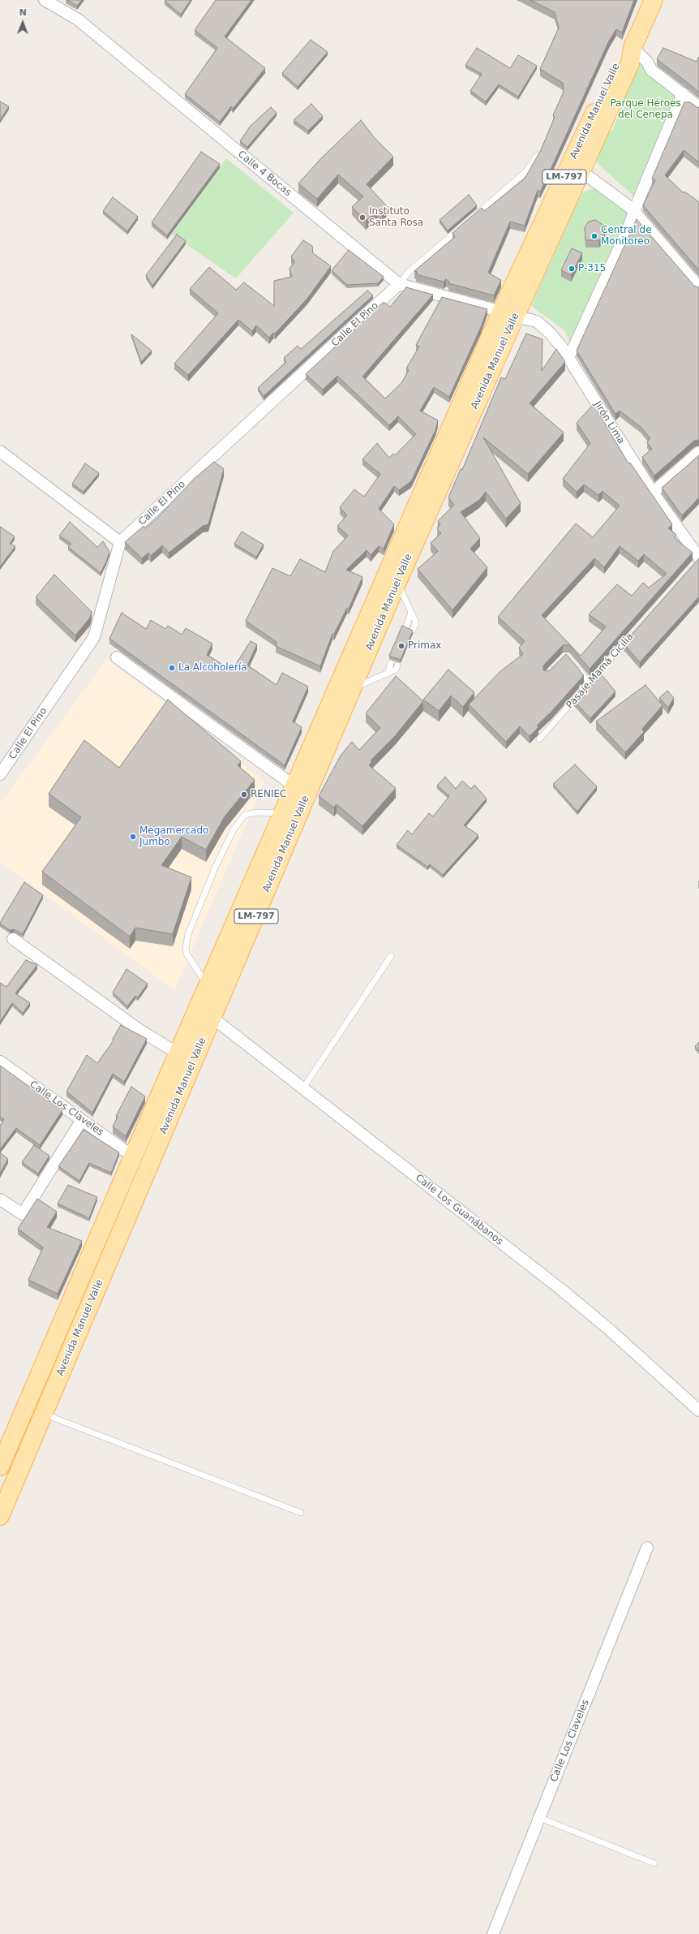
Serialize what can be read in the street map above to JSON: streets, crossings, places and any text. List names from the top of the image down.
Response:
{
  "streets": {
    "main road": ["Avenida Manuel Valle", "LM-797"],
    "street": [
      "Calle 4 Bocas",
      "Calle El Pino",
      "Jirón Lima",
      "Calle Los Claveles",
      "Calle Los Guanábanos"
    ],
    "lane": ["Pasaje Mamá Cicilia"]
  },
  "crossings": [
    ["Avenida Manuel Valle", "Calle 4 Bocas"],
    ["Avenida Manuel Valle", "LM-797"],
    ["Avenida Manuel Valle", "Jirón Lima"],
    ["Avenida Manuel Valle", "Calle Los Claveles"],
    ["Avenida Manuel Valle", "Calle Los Guanábanos"],
    ["Calle 4 Bocas", "Calle El Pino"],
    ["Calle 4 Bocas", "Jirón Lima"]
  ],
  "parks": ["Parque Héroes del Cenepa"],
  "places": [
    "Instituto Santa Rosa",
    "Central de Monitoreo",
    "P-315",
    "Primax",
    "La Alcoholería",
    "RENIEC",
    "Megamercado Jumbo"
  ],
  "north": "top"
}
